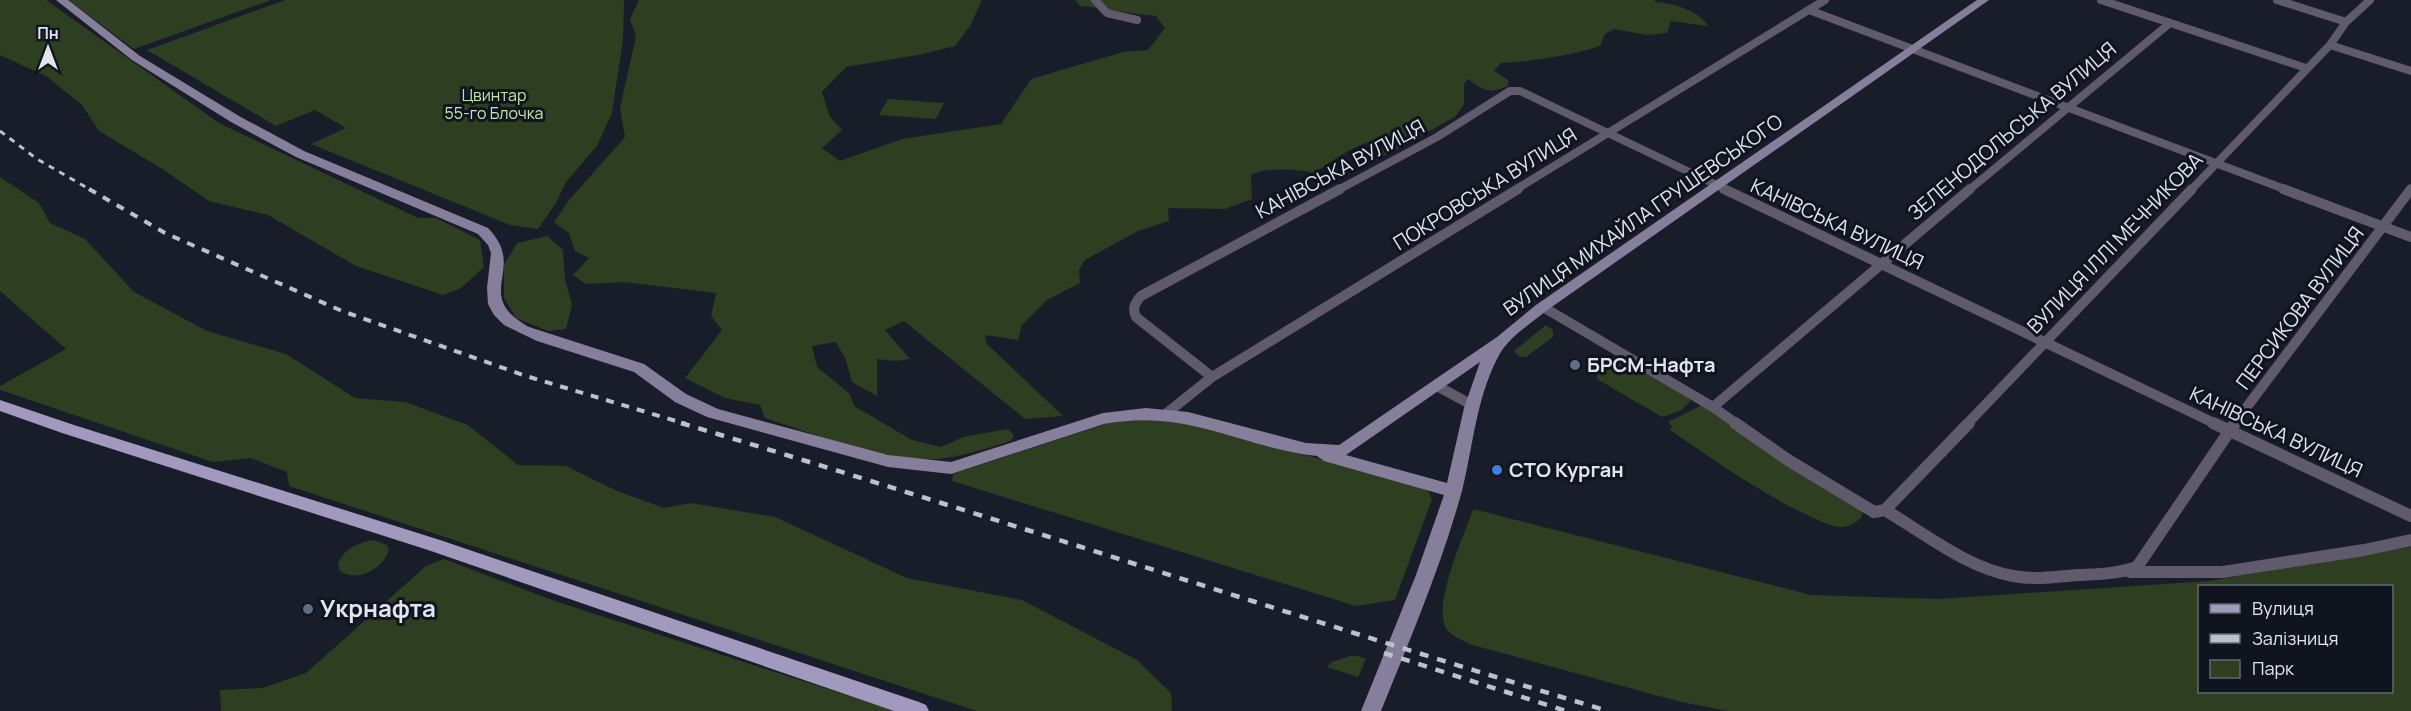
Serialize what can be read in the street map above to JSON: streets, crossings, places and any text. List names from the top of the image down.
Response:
{
  "streets": {
    "street": [
      "ЗЕЛЕНОДОЛЬСЬКА ВУЛИЦЯ",
      "КАНІВСЬКА ВУЛИЦЯ",
      "ПОКРОВСЬКА ВУЛИЦЯ",
      "ВУЛИЦЯ МИХАЙЛА ГРУШЕВСЬКОГО",
      "ВУЛИЦЯ ІЛЛІ МЕЧНИКОВА",
      "ПЕРСИКОВА ВУЛИЦЯ"
    ]
  },
  "crossings": [
    ["ЗЕЛЕНОДОЛЬСЬКА ВУЛИЦЯ", "КАНІВСЬКА ВУЛИЦЯ"],
    ["КАНІВСЬКА ВУЛИЦЯ", "ПОКРОВСЬКА ВУЛИЦЯ"],
    ["КАНІВСЬКА ВУЛИЦЯ", "ВУЛИЦЯ МИХАЙЛА ГРУШЕВСЬКОГО"],
    ["КАНІВСЬКА ВУЛИЦЯ", "ВУЛИЦЯ ІЛЛІ МЕЧНИКОВА"],
    ["КАНІВСЬКА ВУЛИЦЯ", "ПЕРСИКОВА ВУЛИЦЯ"]
  ],
  "parks": ["Цвинтар 55-го Блочка"],
  "places": ["БРСМ-Нафта", "СТО Курган", "Укрнафта"],
  "legend": ["Вулиця", "Залізниця", "Парк"],
  "north": "top"
}
